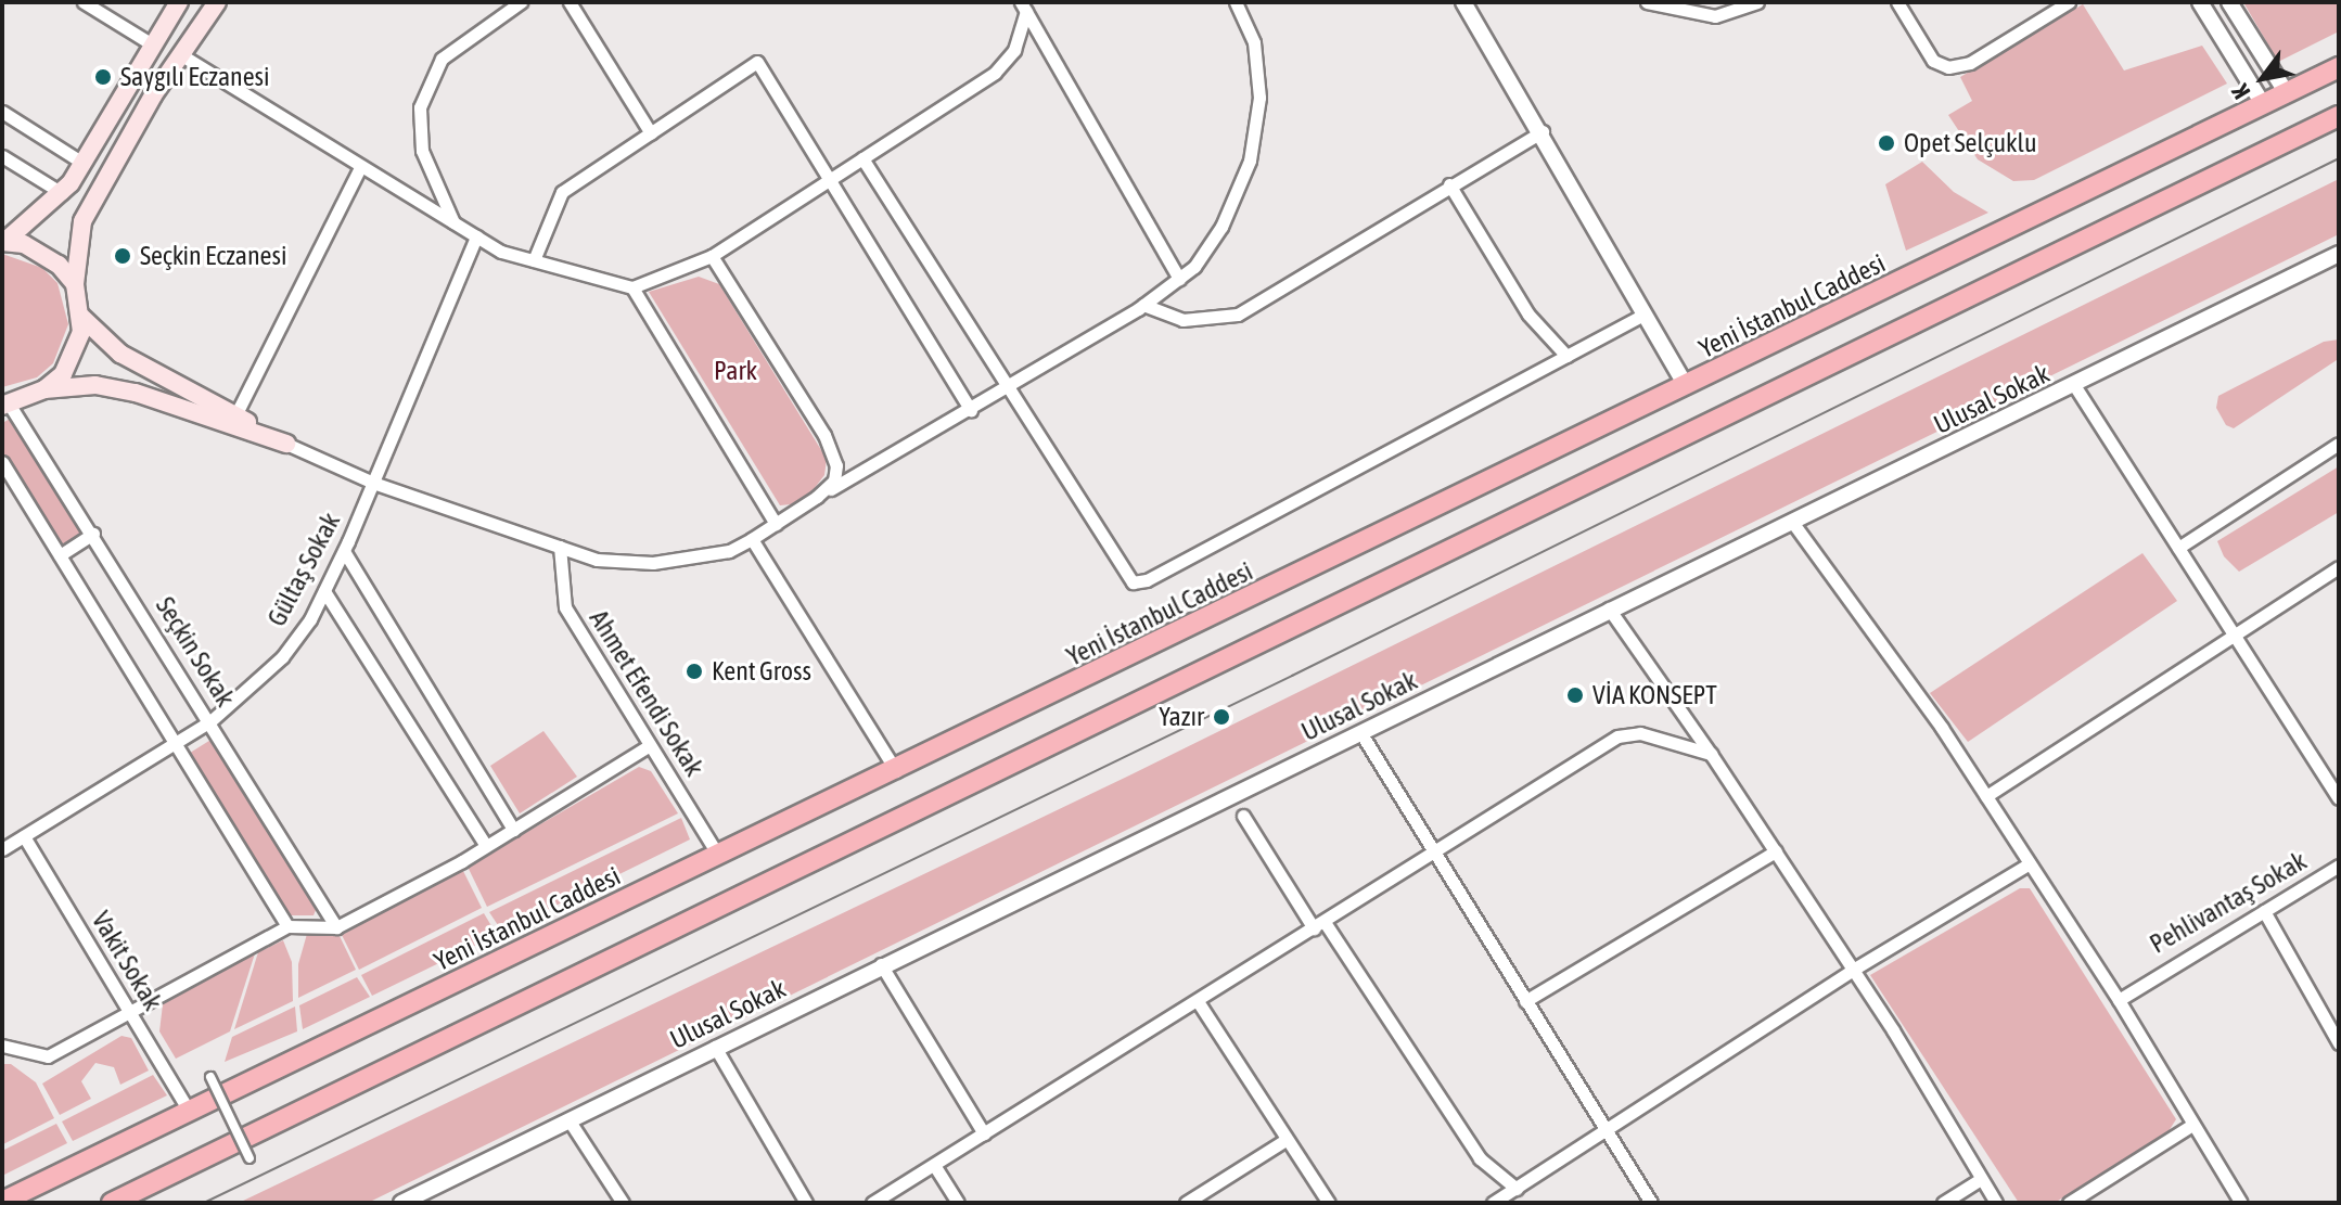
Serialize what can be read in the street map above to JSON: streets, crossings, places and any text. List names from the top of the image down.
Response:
{
  "streets": {
    "highway": ["Yeni İstanbul Caddesi"],
    "street": [
      "Ulusal Sokak",
      "Gültaş Sokak",
      "Seçkin Sokak",
      "Ahmet Efendi Sokak",
      "Pehlivantaş Sokak",
      "Vakit Sokak"
    ]
  },
  "crossings": [
    ["Yeni İstanbul Caddesi", "Ahmet Efendi Sokak"],
    ["Yeni İstanbul Caddesi", "Vakit Sokak"],
    ["Gültaş Sokak", "Seçkin Sokak"],
    ["Gültaş Sokak", "Vakit Sokak"]
  ],
  "parks": ["Park"],
  "places": [
    "Saygılı Eczanesi",
    "Opet Selçuklu",
    "Seçkin Eczanesi",
    "Kent Gross",
    "VİA KONSEPT",
    "Yazır"
  ],
  "north": "bottom left"
}
